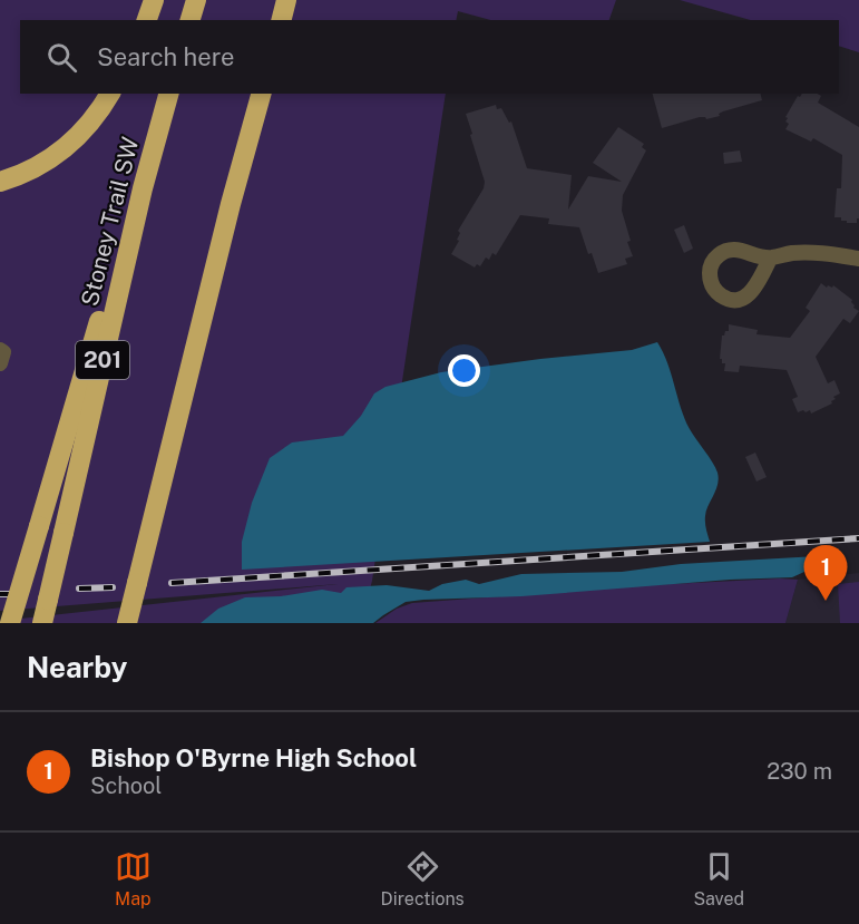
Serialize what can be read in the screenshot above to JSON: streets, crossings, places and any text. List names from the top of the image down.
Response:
{
  "streets": {
    "highway": ["Stoney Trail SW", "201"]
  },
  "page": {
    "search": "Search here",
    "pins": "1",
    "heading": "Nearby",
    "list": [
      {
        "mark": "1",
        "name": "Bishop O'Byrne High School",
        "note": "School",
        "value": "230 m"
      }
    ],
    "nav": ["Map", "Directions", "Saved"]
  }
}
